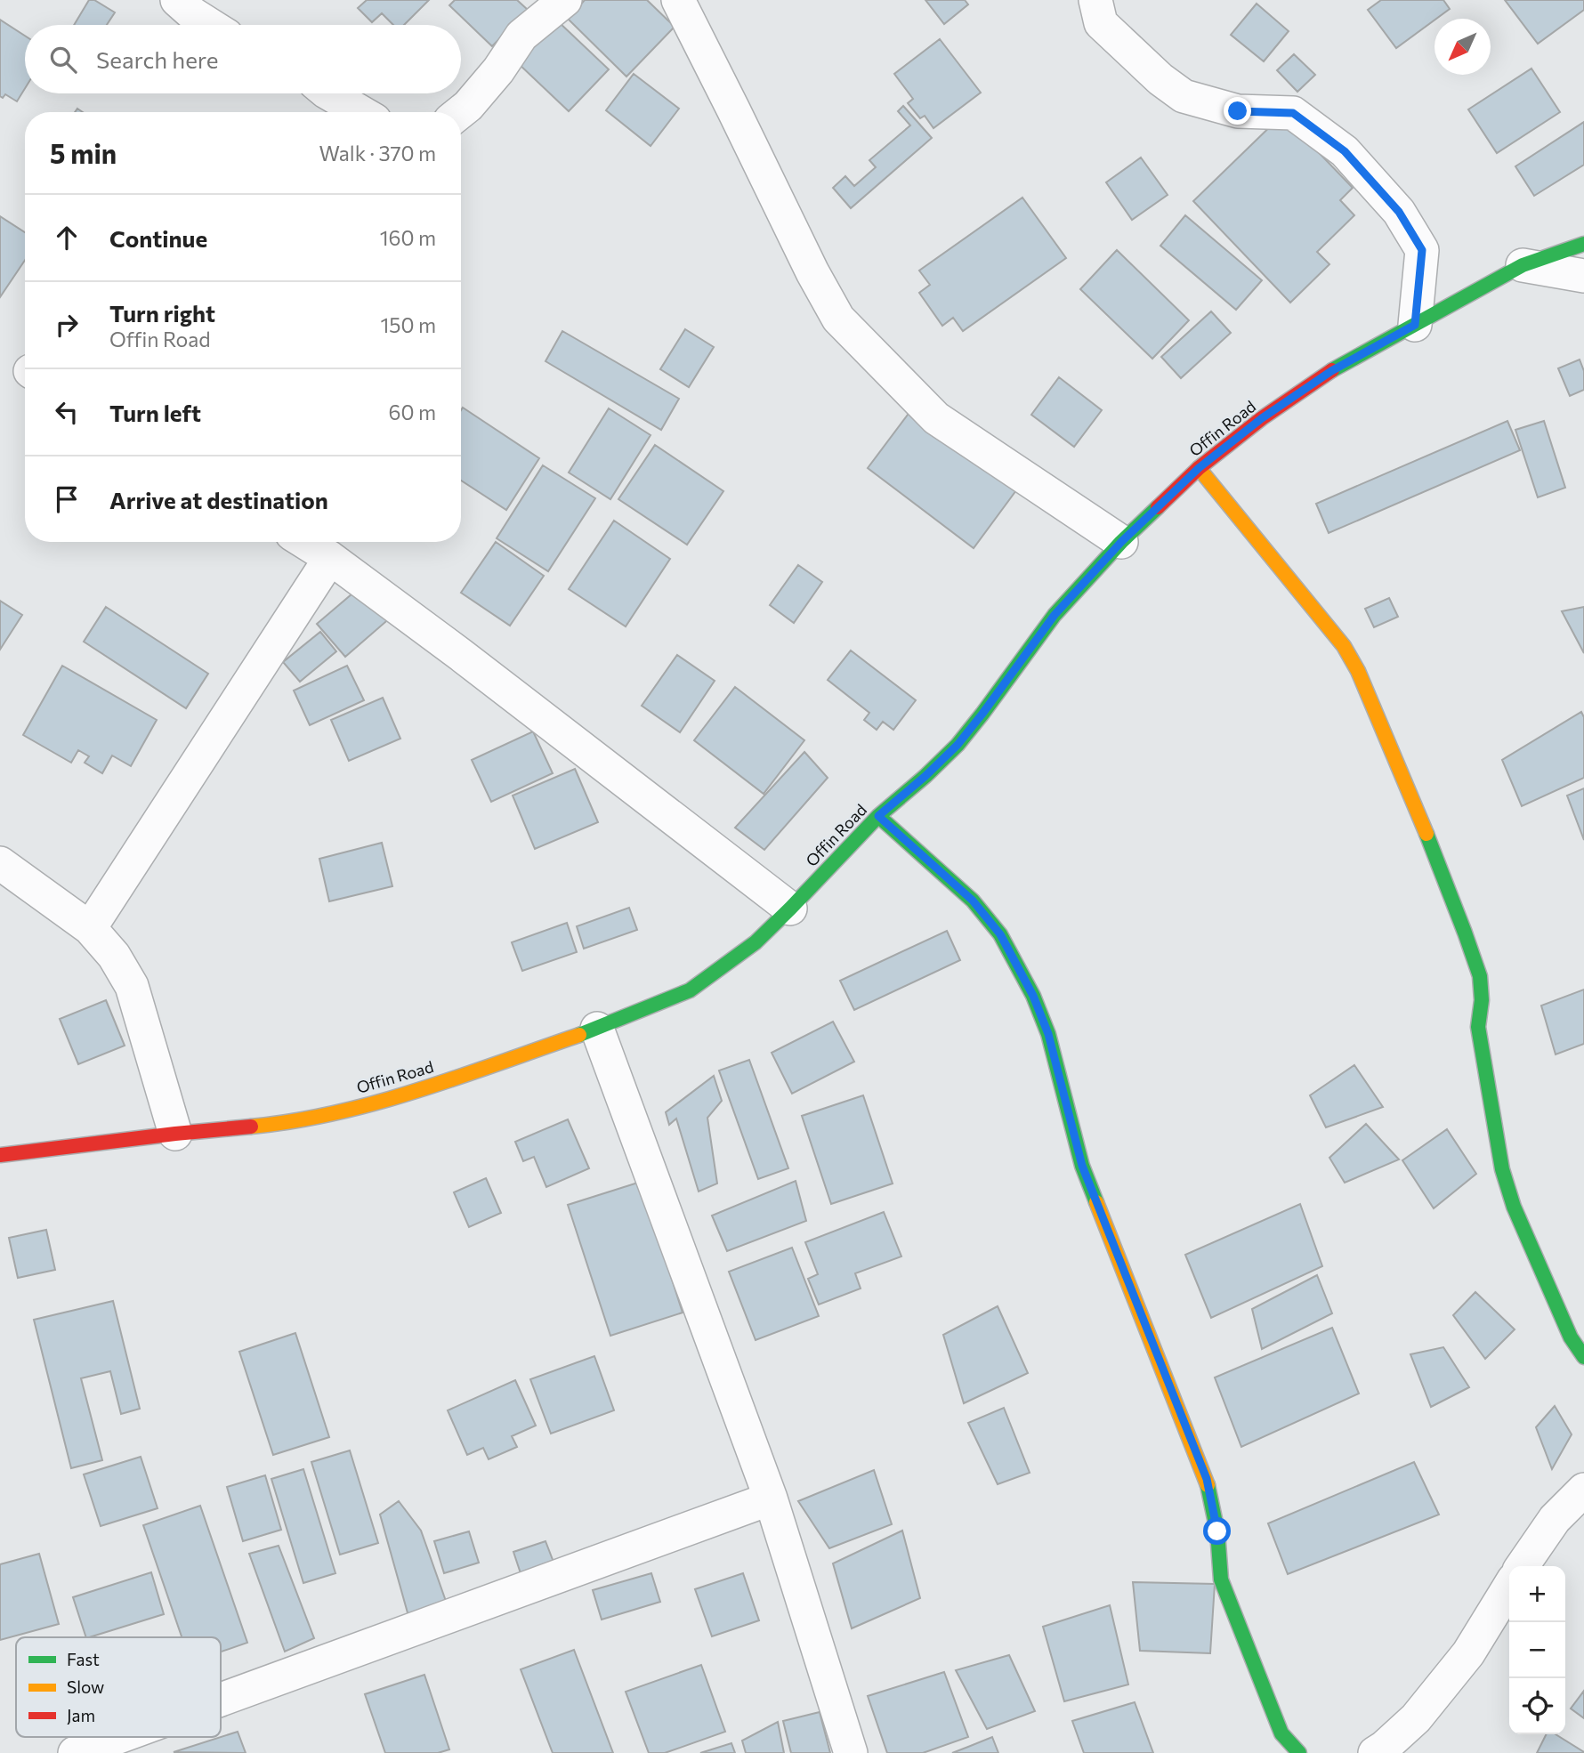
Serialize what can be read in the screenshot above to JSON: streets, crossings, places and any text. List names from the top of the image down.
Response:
{
  "streets": {
    "street": ["Offin Road"]
  },
  "legend": ["Fast", "Slow", "Jam"],
  "north": "bottom left",
  "page": {
    "search": "Search here",
    "heading": ["5 min", "Walk · 370 m"],
    "list": [
      ["Continue", "160 m"],
      ["Turn right", "Offin Road", "150 m"],
      ["Turn left", "60 m"],
      "Arrive at destination"
    ],
    "map_buttons": ["+", "−"]
  }
}
